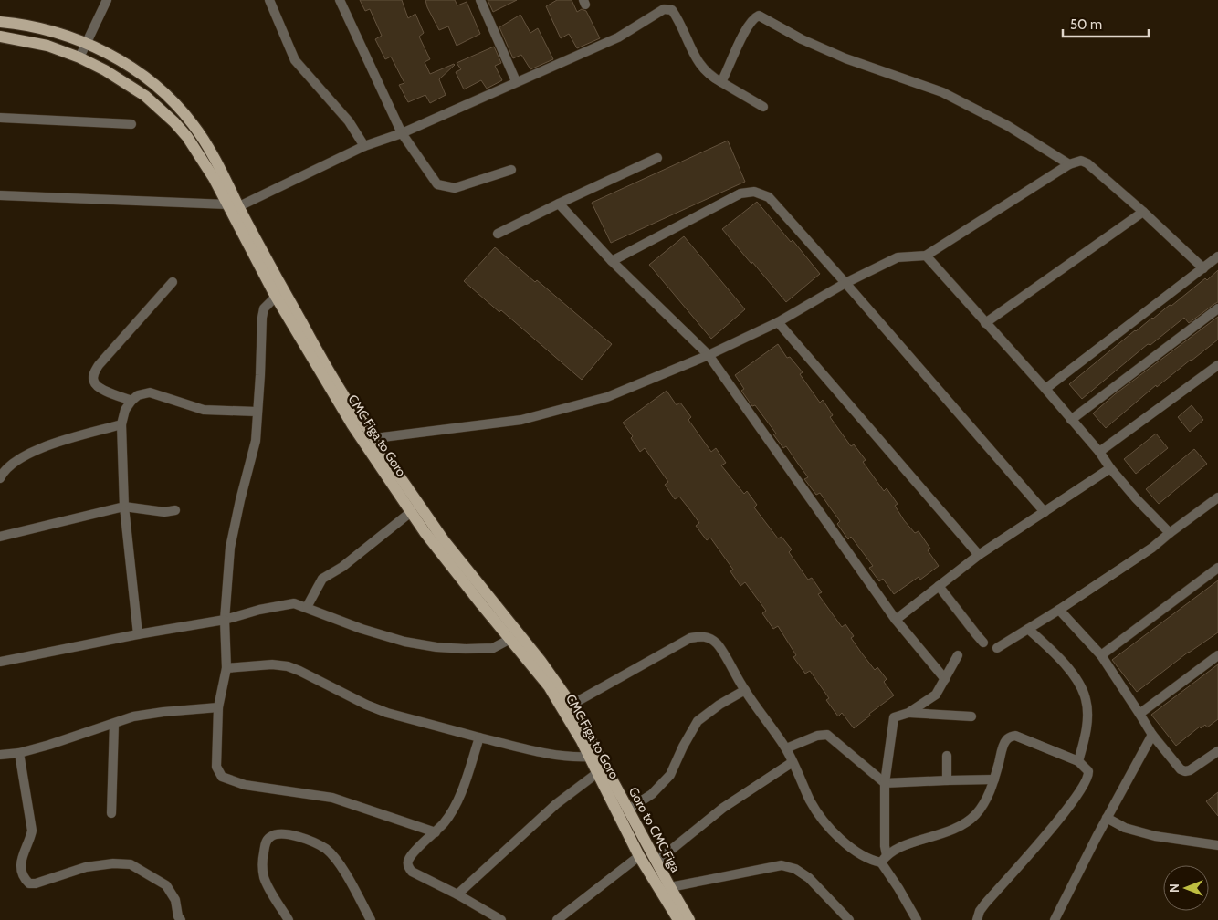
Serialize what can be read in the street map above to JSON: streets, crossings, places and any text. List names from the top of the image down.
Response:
{
  "streets": {
    "main road": ["CMC Figa to Goro", "Goro to CMC Figa"]
  },
  "crossings": [
    ["CMC Figa to Goro", "Goro to CMC Figa"]
  ],
  "scale_bar": "50 m",
  "north": "left"
}
